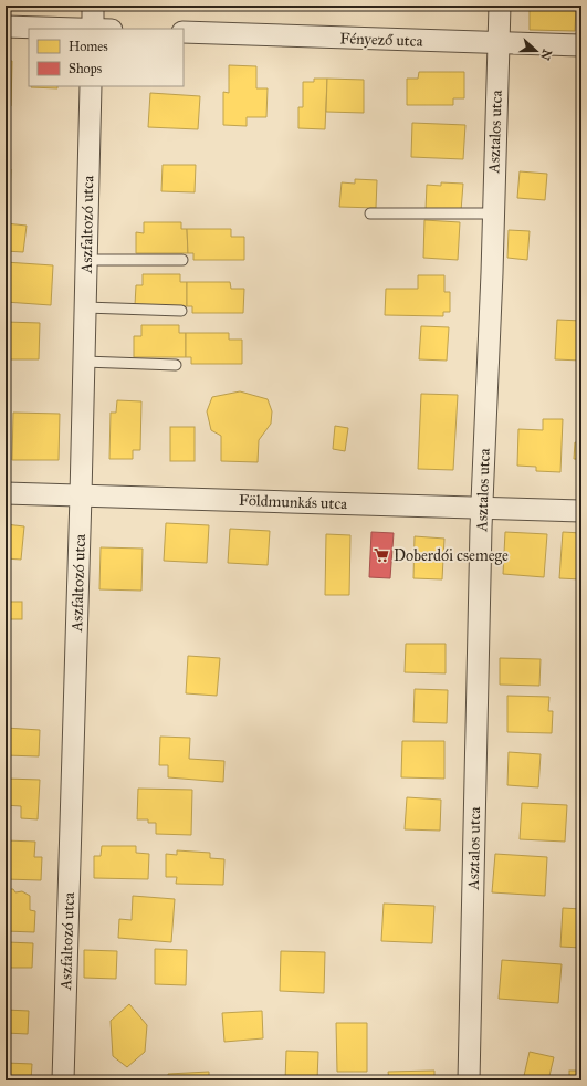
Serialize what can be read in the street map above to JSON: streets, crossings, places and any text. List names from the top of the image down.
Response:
{
  "streets": {
    "street": [
      "Fényező utca",
      "Asztalos utca",
      "Aszfaltozó utca",
      "Földmunkás utca"
    ]
  },
  "crossings": [
    ["Fényező utca", "Asztalos utca"],
    ["Asztalos utca", "Földmunkás utca"],
    ["Aszfaltozó utca", "Földmunkás utca"]
  ],
  "places": {
    "supermarket": ["Doberdói csemege"]
  },
  "legend": ["Homes", "Shops"],
  "north": "right"
}
